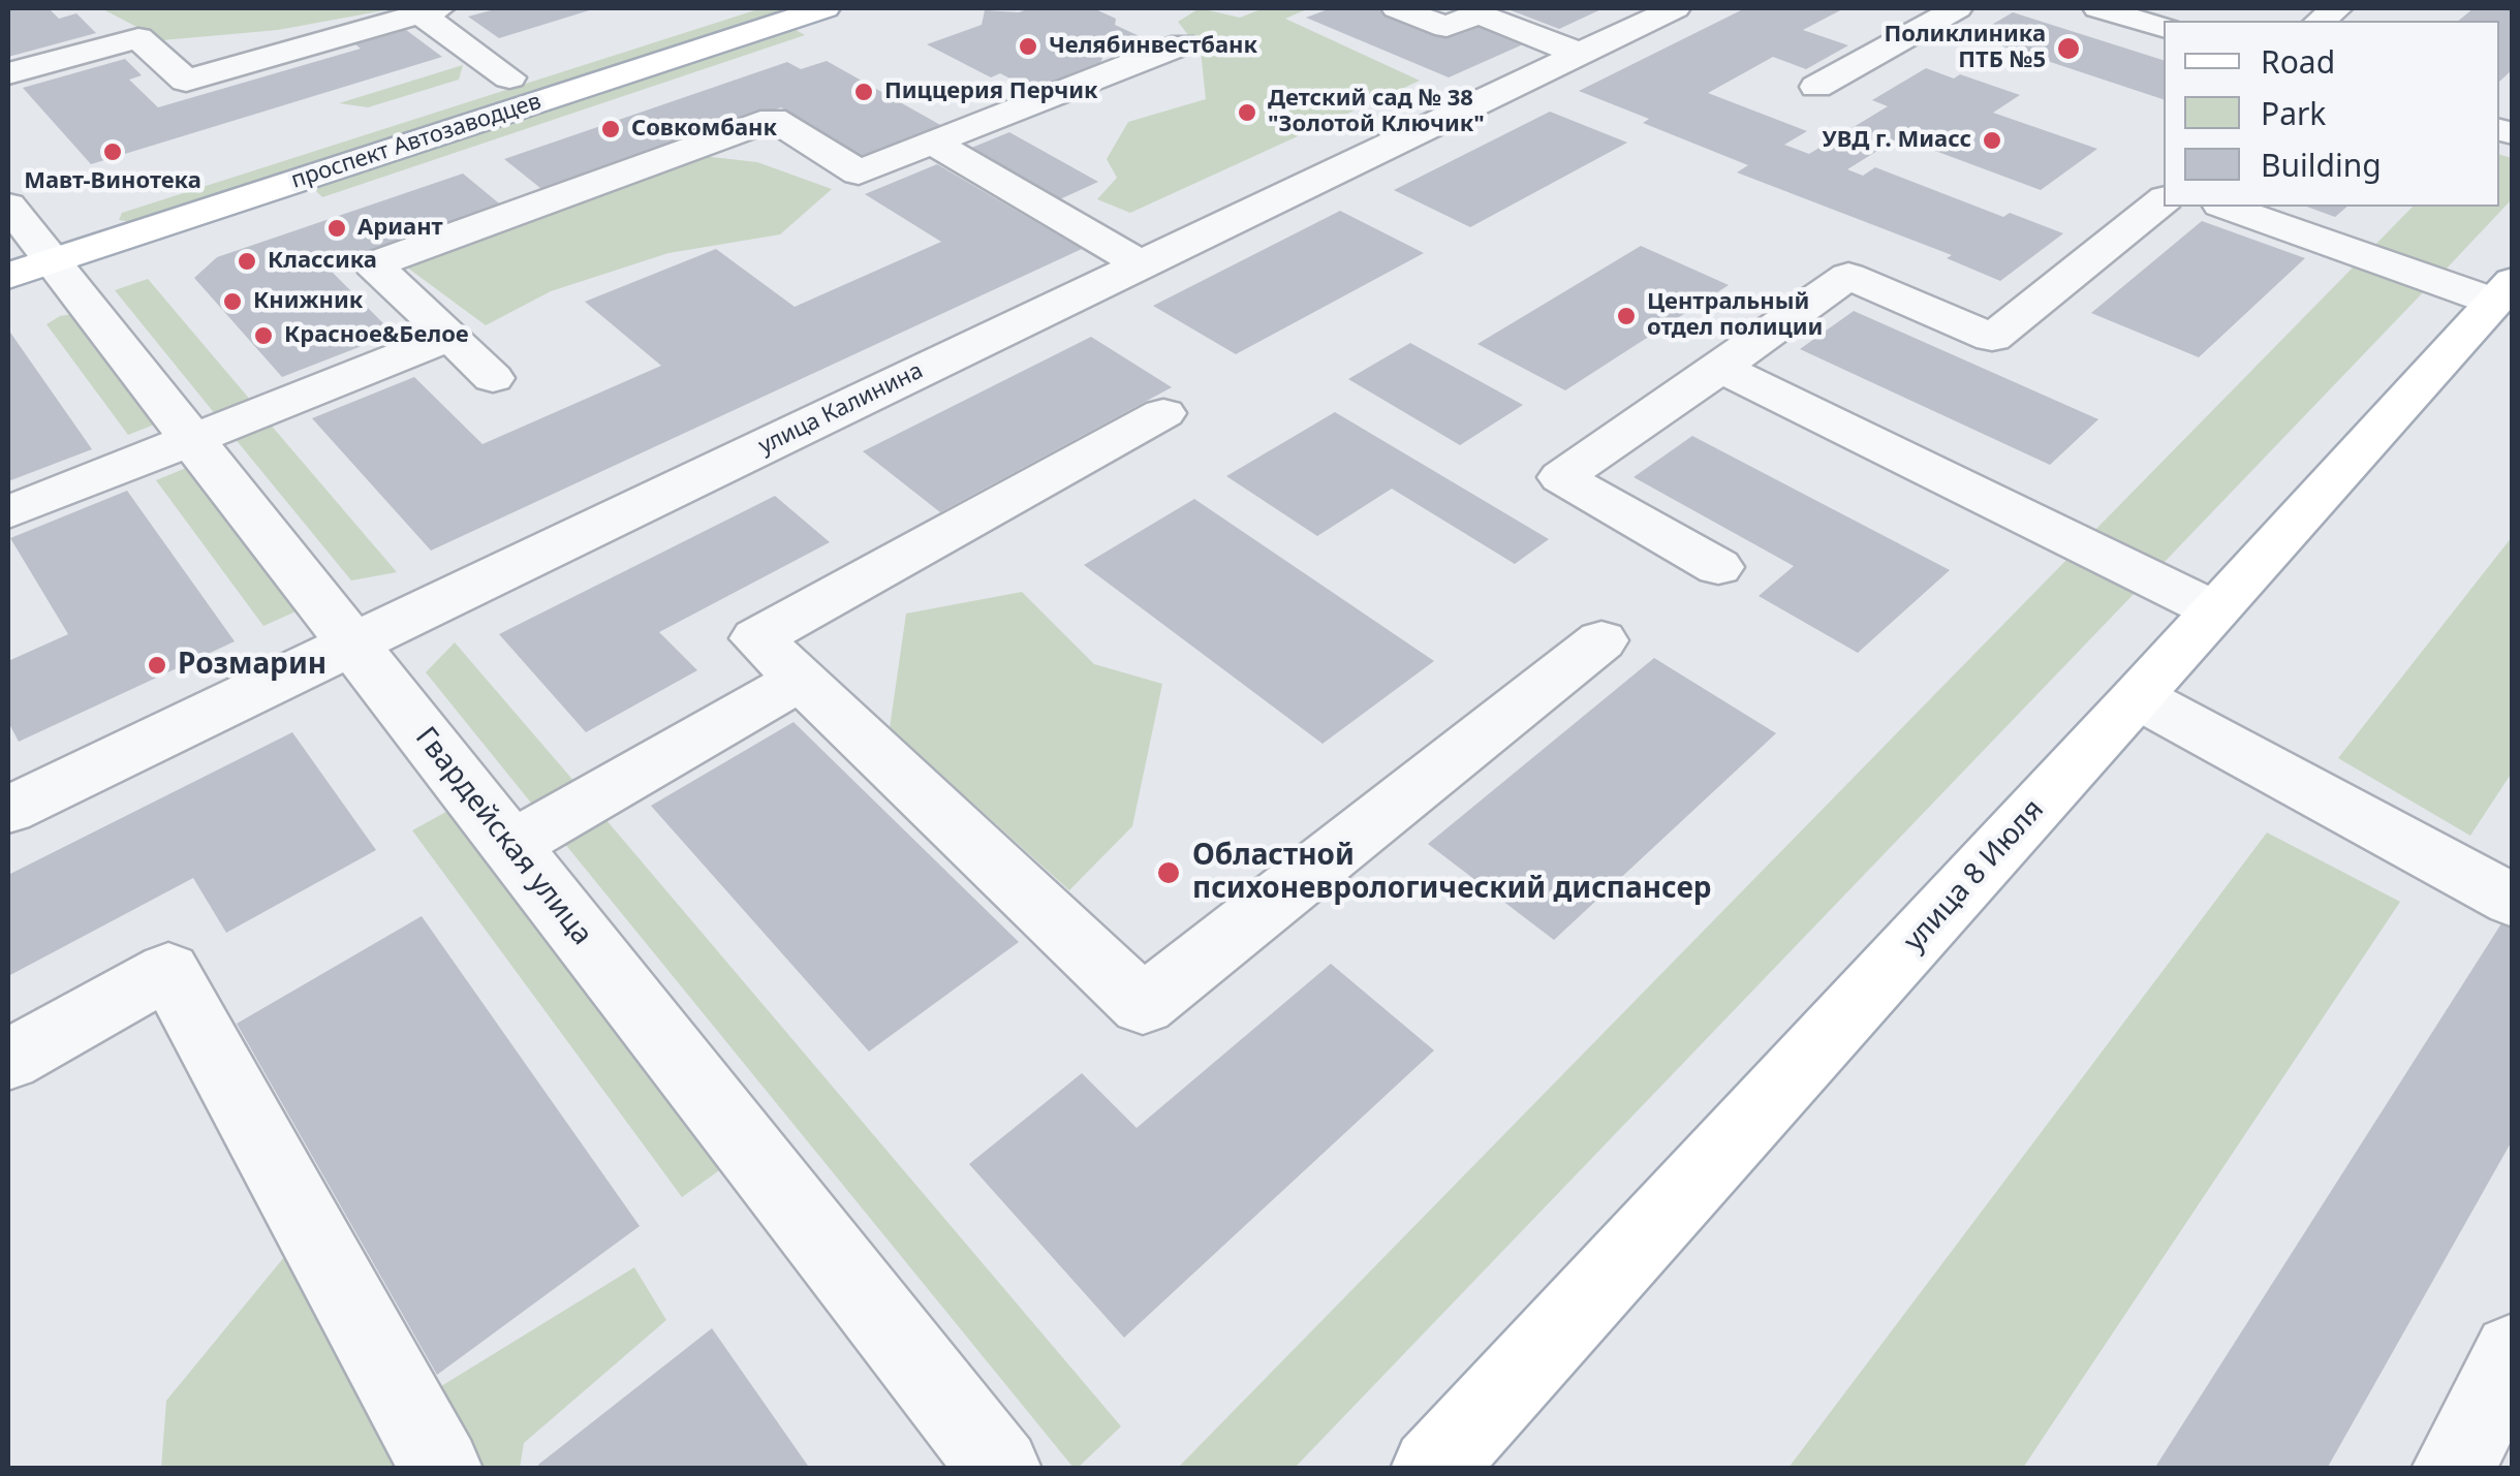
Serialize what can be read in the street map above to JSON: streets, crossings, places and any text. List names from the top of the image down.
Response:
{
  "streets": {
    "main road": ["проспект Автозаводцев", "улица 8 Июля"],
    "street": ["улица Калинина", "Гвардейская улица"]
  },
  "crossings": [
    ["проспект Автозаводцев", "Гвардейская улица"],
    ["улица Калинина", "Гвардейская улица"]
  ],
  "places": [
    "Челябинвестбанк",
    "Поликлиника ПТБ №5",
    "Пиццерия Перчик",
    "Детский сад № 38 \"Золотой Ключик\"",
    "Совкомбанк",
    "УВД г. Миасс",
    "Мавт-Винотека",
    "Ариант",
    "Классика",
    "Книжник",
    "Центральный отдел полиции",
    "Красное&Белое",
    "Розмарин",
    "Областной психоневрологический диспансер"
  ],
  "legend": ["Road", "Park", "Building"]
}
